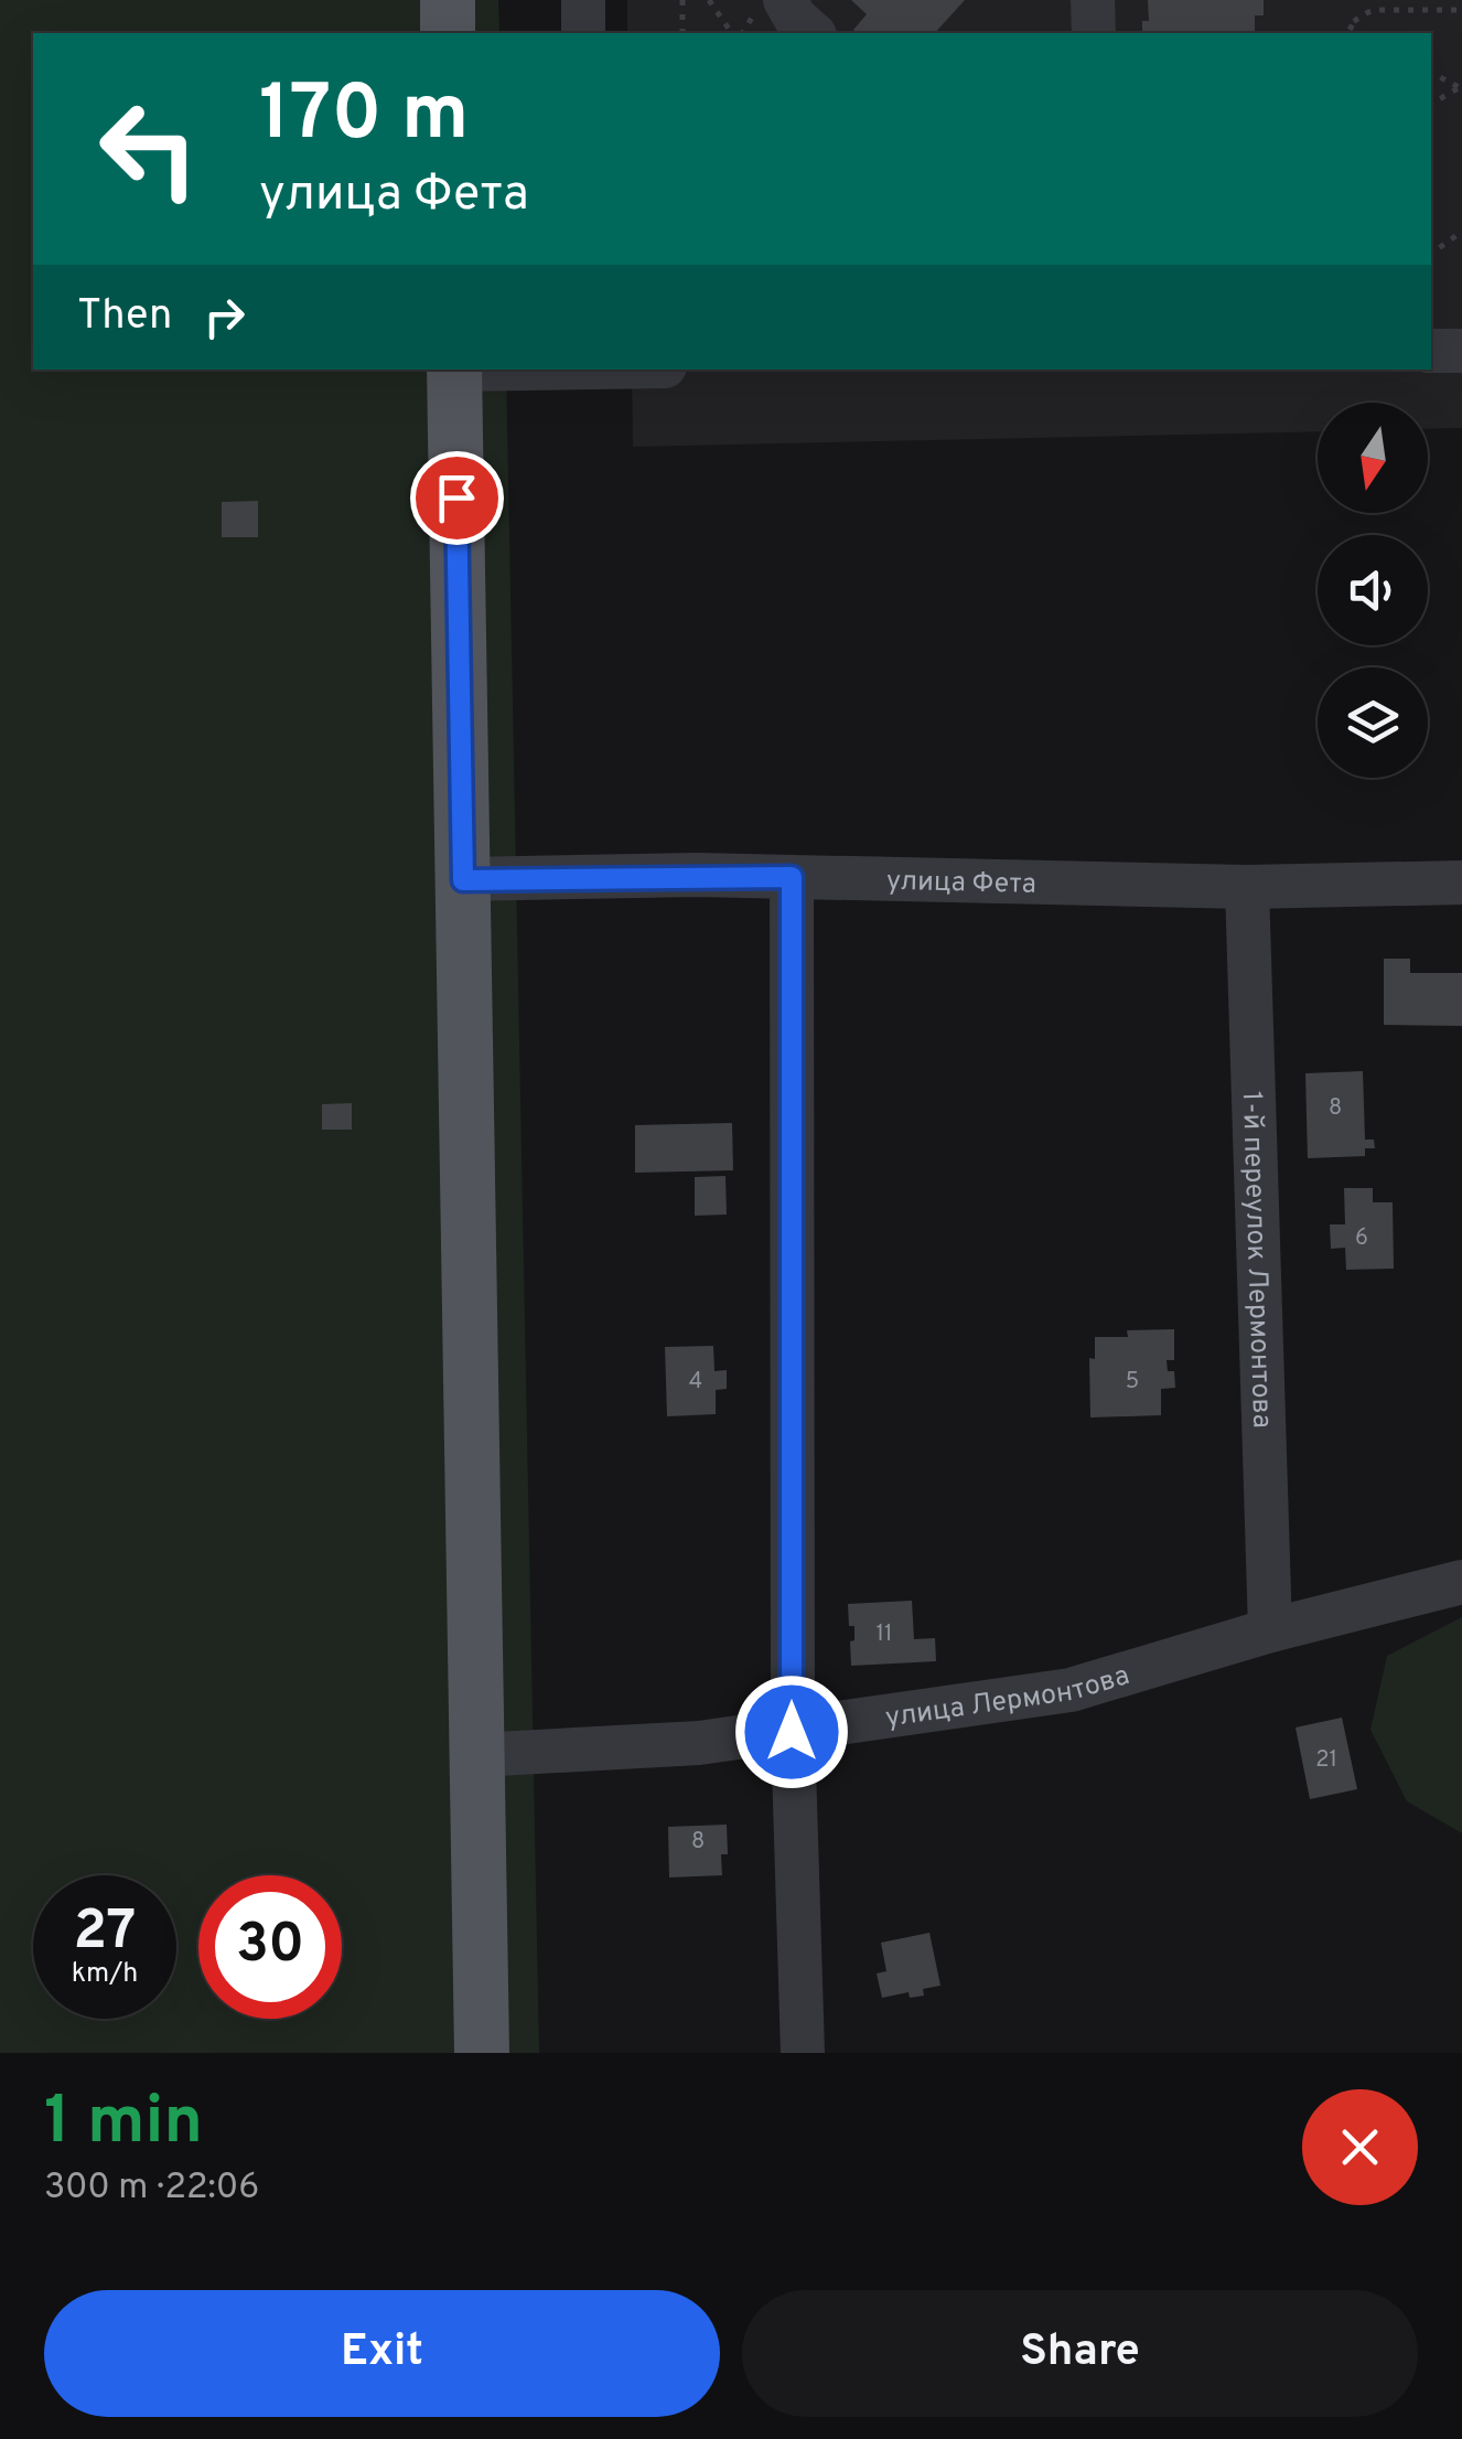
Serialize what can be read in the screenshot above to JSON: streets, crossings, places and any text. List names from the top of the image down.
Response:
{
  "streets": {
    "street": ["улица Фета", "1-й переулок Лермонтова", "улица Лермонтова"]
  },
  "crossings": [
    ["улица Фета", "1-й переулок Лермонтова"],
    ["1-й переулок Лермонтова", "улица Лермонтова"]
  ],
  "house_numbers": [
    "8",
    "6",
    "4",
    "5",
    "11",
    "21",
    "8"
  ],
  "north": "bottom",
  "page": {
    "turn": ["170 m", "улица Фета"],
    "then": "Then",
    "speed": "27 km/h",
    "limit": "30",
    "heading": ["1 min", "300 m · 22:06"],
    "buttons": ["Exit", "Share"]
  }
}
